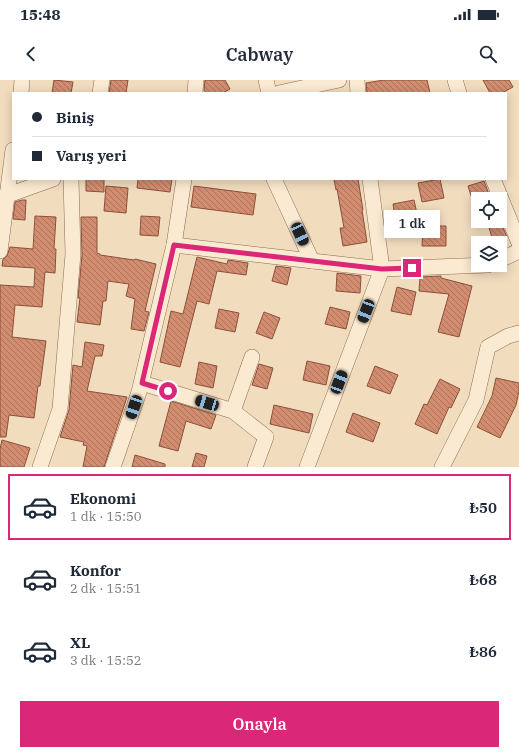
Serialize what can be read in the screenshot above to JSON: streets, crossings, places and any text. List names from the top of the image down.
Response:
{
  "page": {
    "status": "15:48",
    "header": "Cabway",
    "banner": ["Biniş", "Varış yeri"],
    "bubble": "1 dk",
    "list": [
      {
        "name": "Ekonomi",
        "note": "1 dk · 15:50",
        "value": "₺50"
      },
      {
        "name": "Konfor",
        "note": "2 dk · 15:51",
        "value": "₺68"
      },
      {
        "name": "XL",
        "note": "3 dk · 15:52",
        "value": "₺86"
      }
    ],
    "buttons": "Onayla"
  }
}
